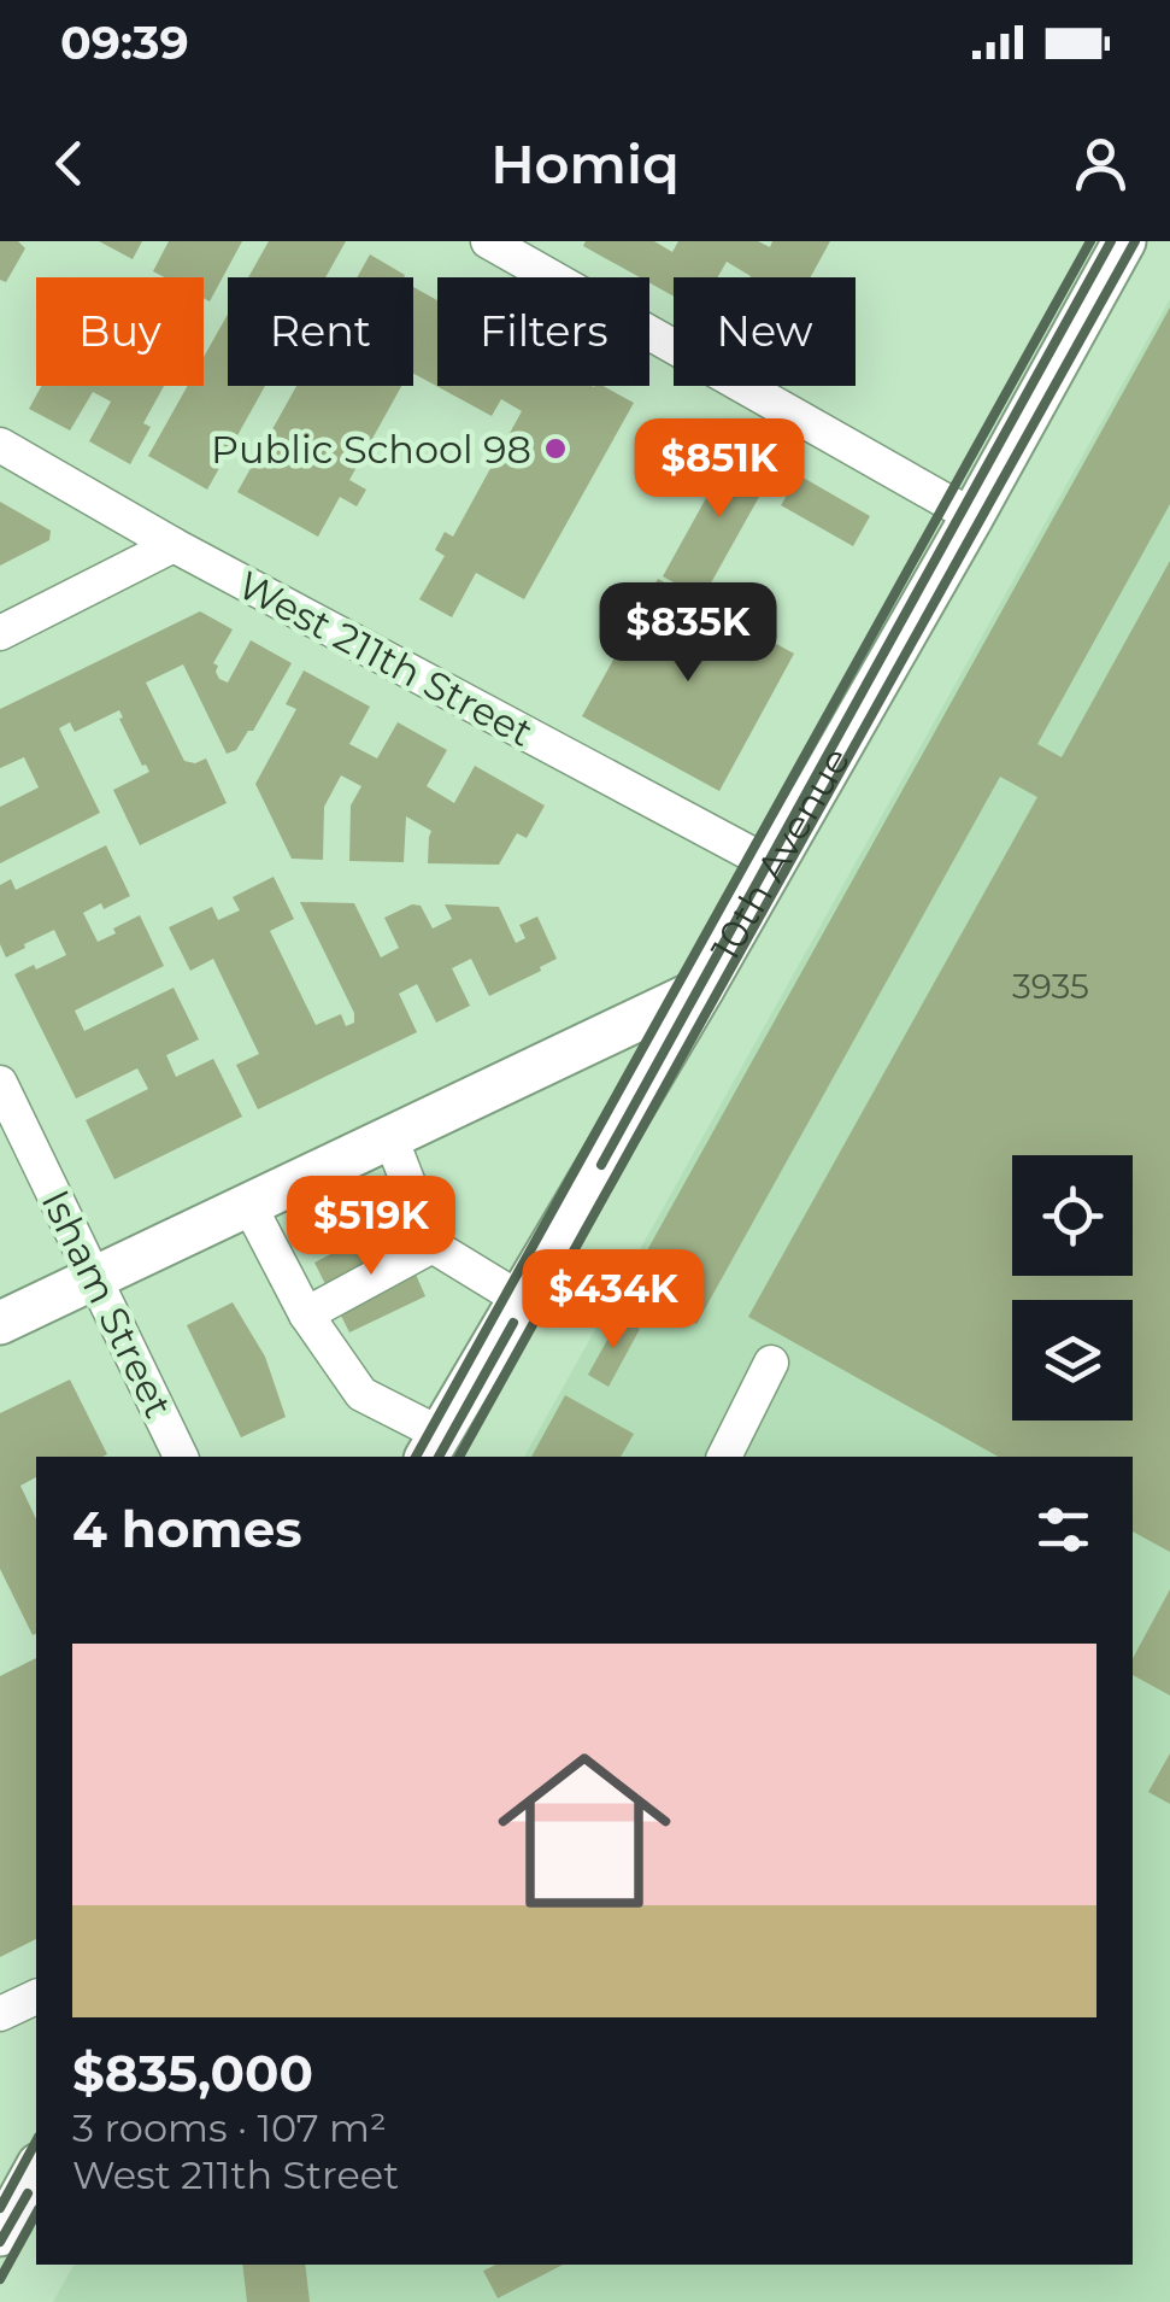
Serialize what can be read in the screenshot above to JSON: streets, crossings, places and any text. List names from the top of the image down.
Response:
{
  "streets": {
    "main road": ["10th Avenue"],
    "street": ["West 211th Street", "Isham Street"]
  },
  "crossings": [
    ["West 211th Street", "10th Avenue"]
  ],
  "places": ["Public School 98"],
  "house_numbers": ["3935"],
  "page": {
    "status": "09:39",
    "header": "Homiq",
    "chip": [
      "Buy",
      "Rent",
      "Filters",
      "New"
    ],
    "price": [
      "$851K",
      "$835K",
      "$519K",
      "$434K"
    ],
    "heading": "4 homes",
    "list": [
      {
        "name": "$835,000",
        "note": "3 rooms · 107 m² · West 211th Street"
      }
    ]
  }
}
